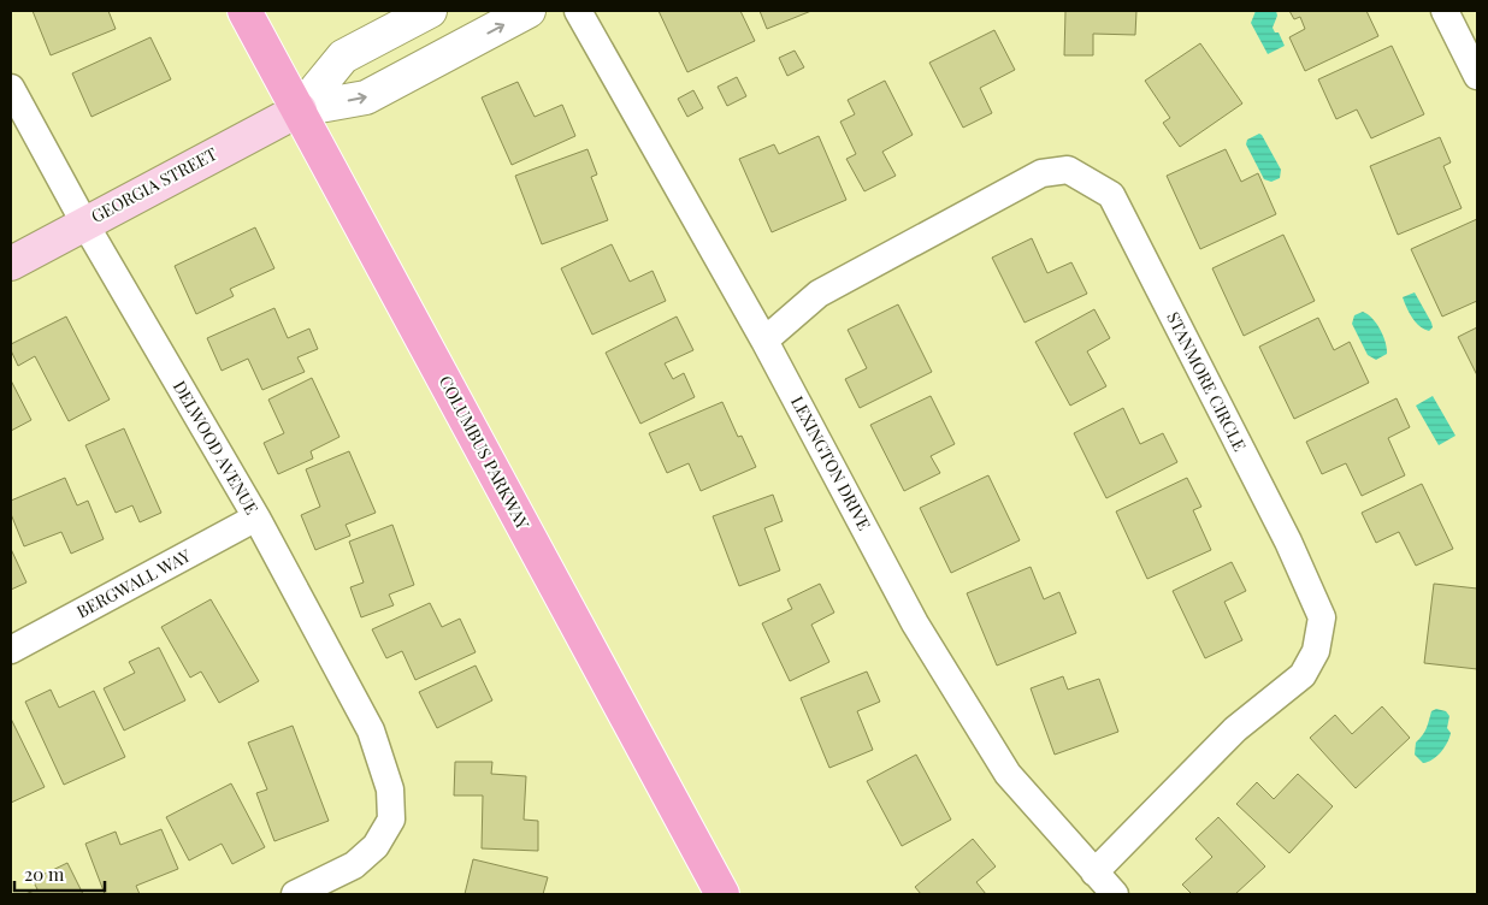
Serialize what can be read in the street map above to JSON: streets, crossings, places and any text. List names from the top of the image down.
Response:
{
  "streets": {
    "main road": ["GEORGIA STREET", "COLUMBUS PARKWAY"],
    "street": [
      "STANMORE CIRCLE",
      "DELWOOD AVENUE",
      "LEXINGTON DRIVE",
      "BERGWALL WAY"
    ]
  },
  "crossings": [
    ["GEORGIA STREET", "DELWOOD AVENUE"],
    ["GEORGIA STREET", "COLUMBUS PARKWAY"],
    ["STANMORE CIRCLE", "LEXINGTON DRIVE"],
    ["DELWOOD AVENUE", "BERGWALL WAY"]
  ],
  "scale_bar": "20 m"
}
